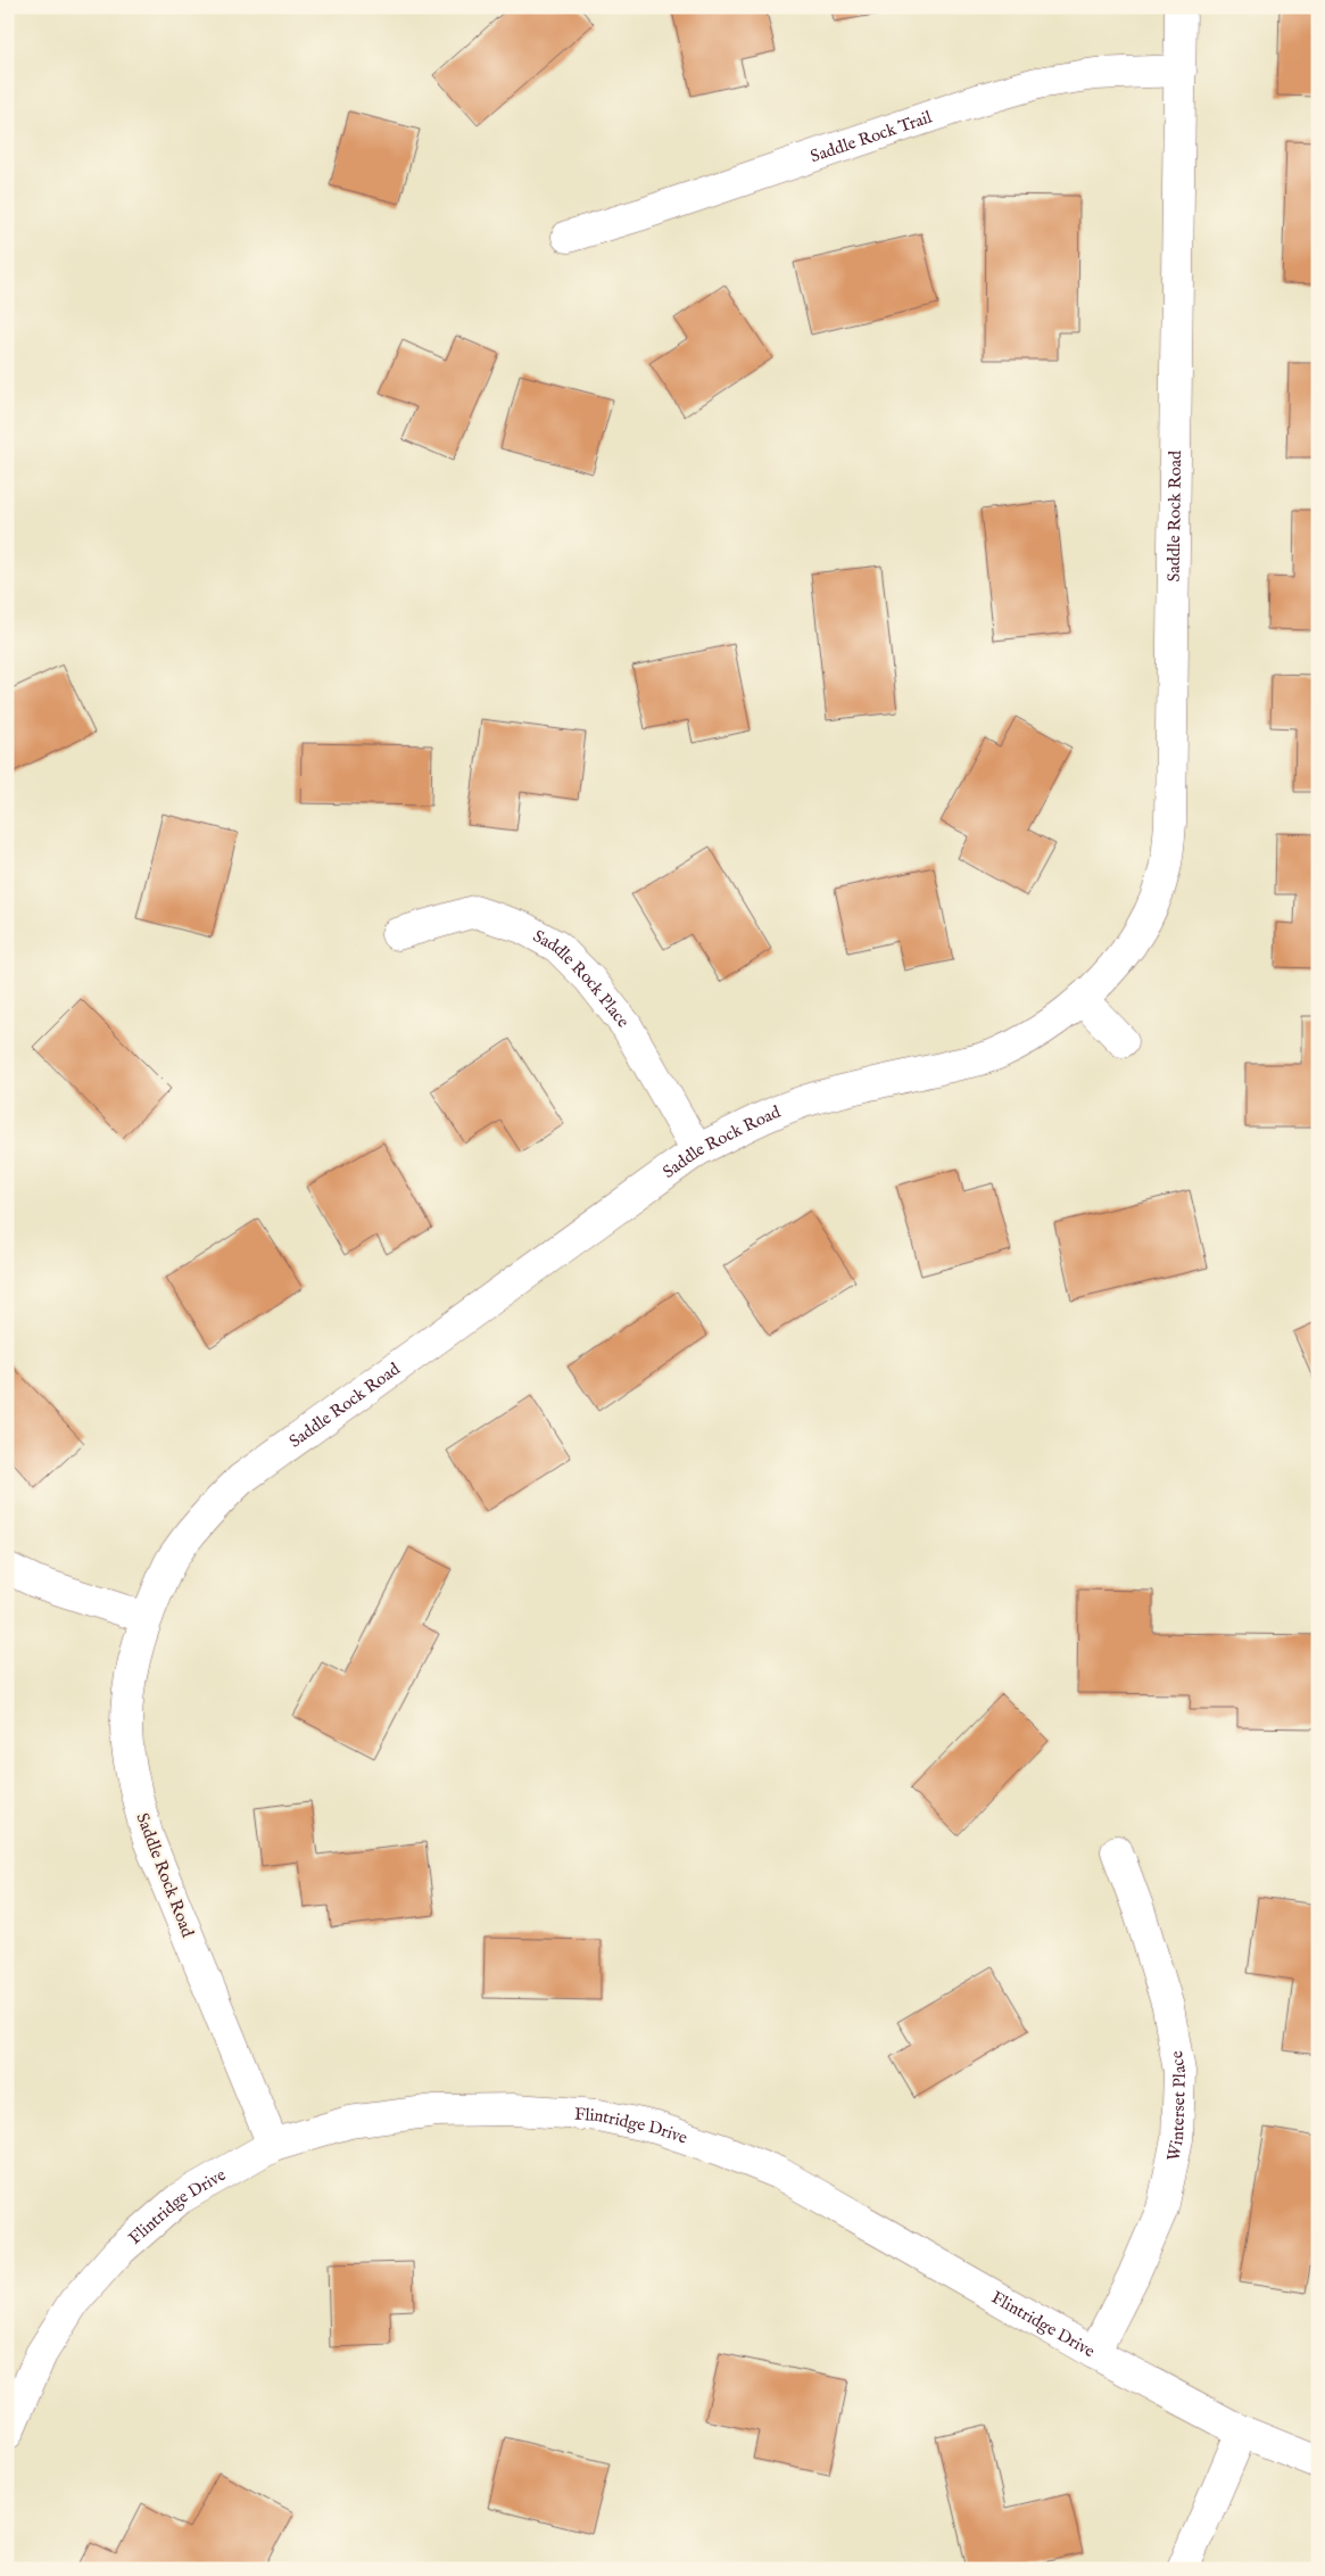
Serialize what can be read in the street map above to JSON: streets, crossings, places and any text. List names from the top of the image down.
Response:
{
  "streets": {
    "street": [
      "Saddle Rock Trail",
      "Saddle Rock Road",
      "Saddle Rock Place",
      "Winterset Place",
      "Flintridge Drive"
    ]
  },
  "crossings": [
    ["Saddle Rock Trail", "Saddle Rock Road"],
    ["Saddle Rock Road", "Saddle Rock Place"],
    ["Saddle Rock Road", "Flintridge Drive"],
    ["Winterset Place", "Flintridge Drive"]
  ]
}
